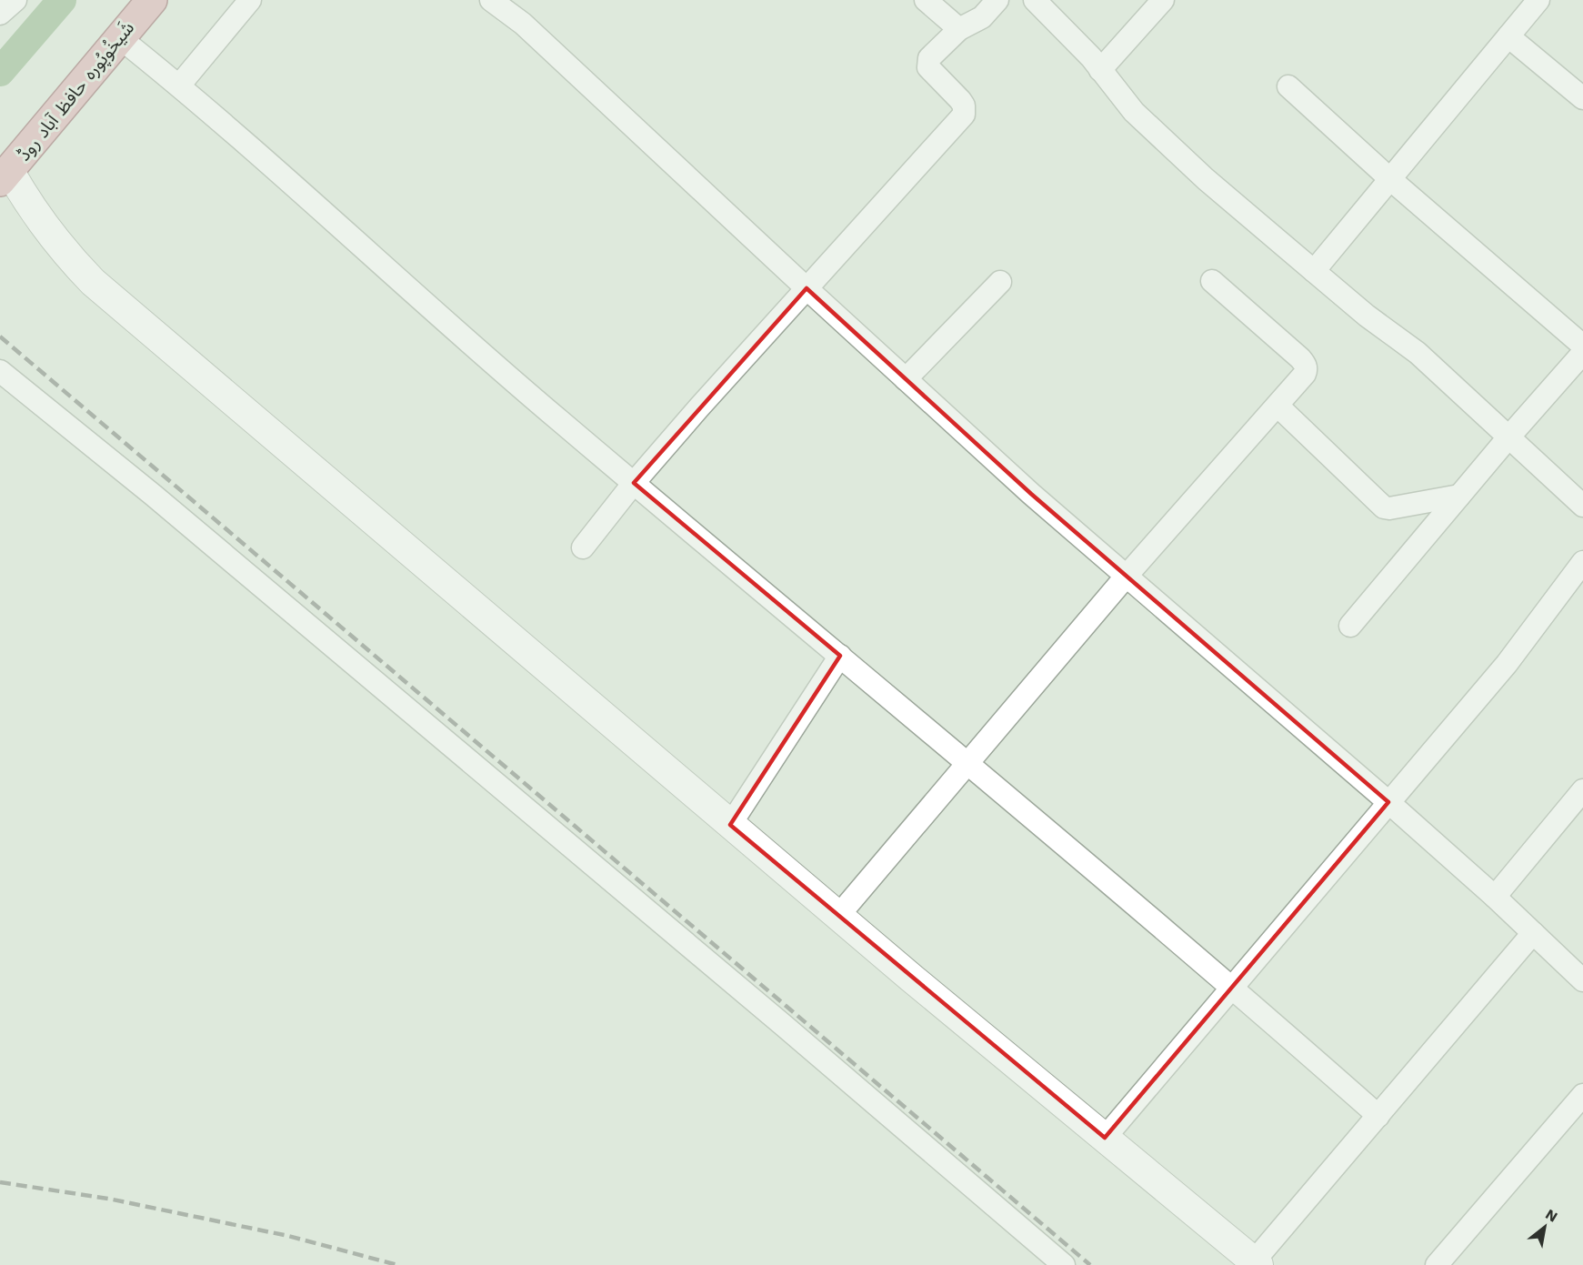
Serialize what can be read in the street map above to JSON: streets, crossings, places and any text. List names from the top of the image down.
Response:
{
  "streets": {
    "main road": ["شَيخُوپُورہ حافظ آباد روڈ"]
  },
  "north": "top right"
}
